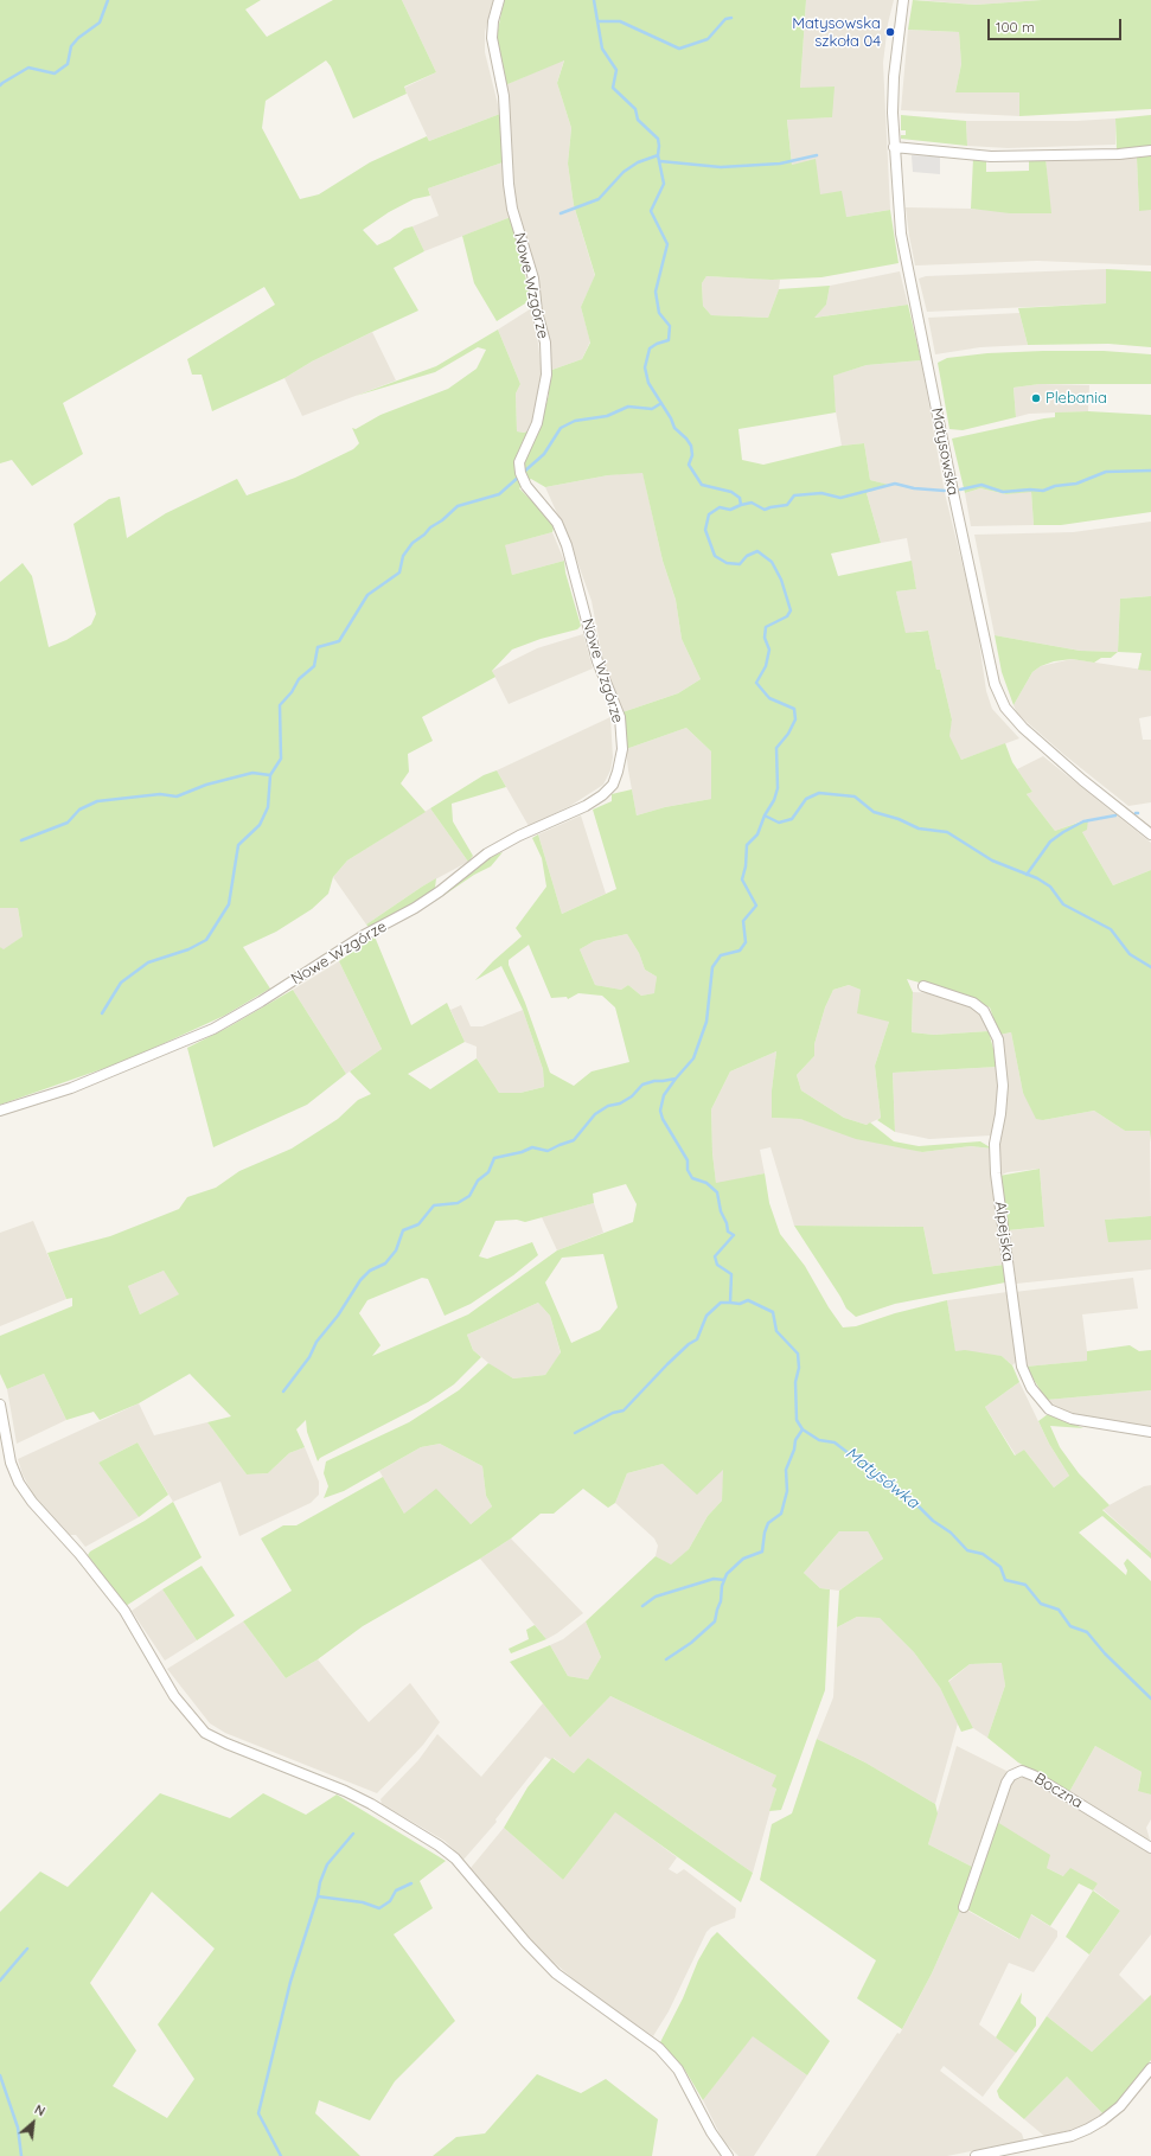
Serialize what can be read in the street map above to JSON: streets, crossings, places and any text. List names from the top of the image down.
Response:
{
  "streets": {
    "street": [
      "Nowe Wzgórze",
      "Matysowska",
      "Alpejska",
      "Boczna"
    ]
  },
  "water": ["Matysówka"],
  "places": ["Matysowska szkoła 04", "Plebania"],
  "scale_bar": "100 m",
  "north": "top right"
}
